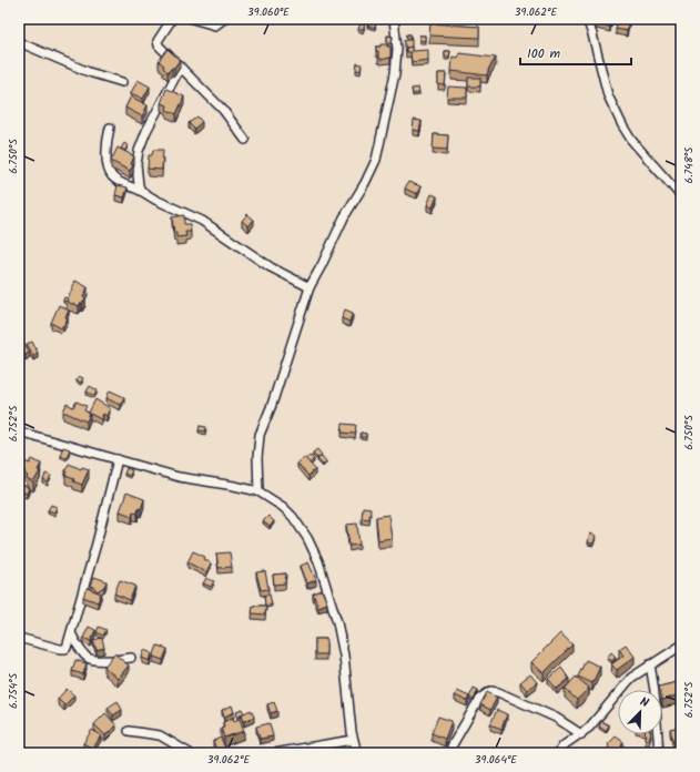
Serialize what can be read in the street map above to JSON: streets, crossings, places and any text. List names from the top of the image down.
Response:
{
  "scale_bar": "100 m",
  "north": "top right",
  "coordinates": [
    "39.060°E",
    "39.062°E",
    "6.750°S",
    "6.748°S",
    "6.752°S",
    "6.754°S",
    "39.064°E"
  ]
}
